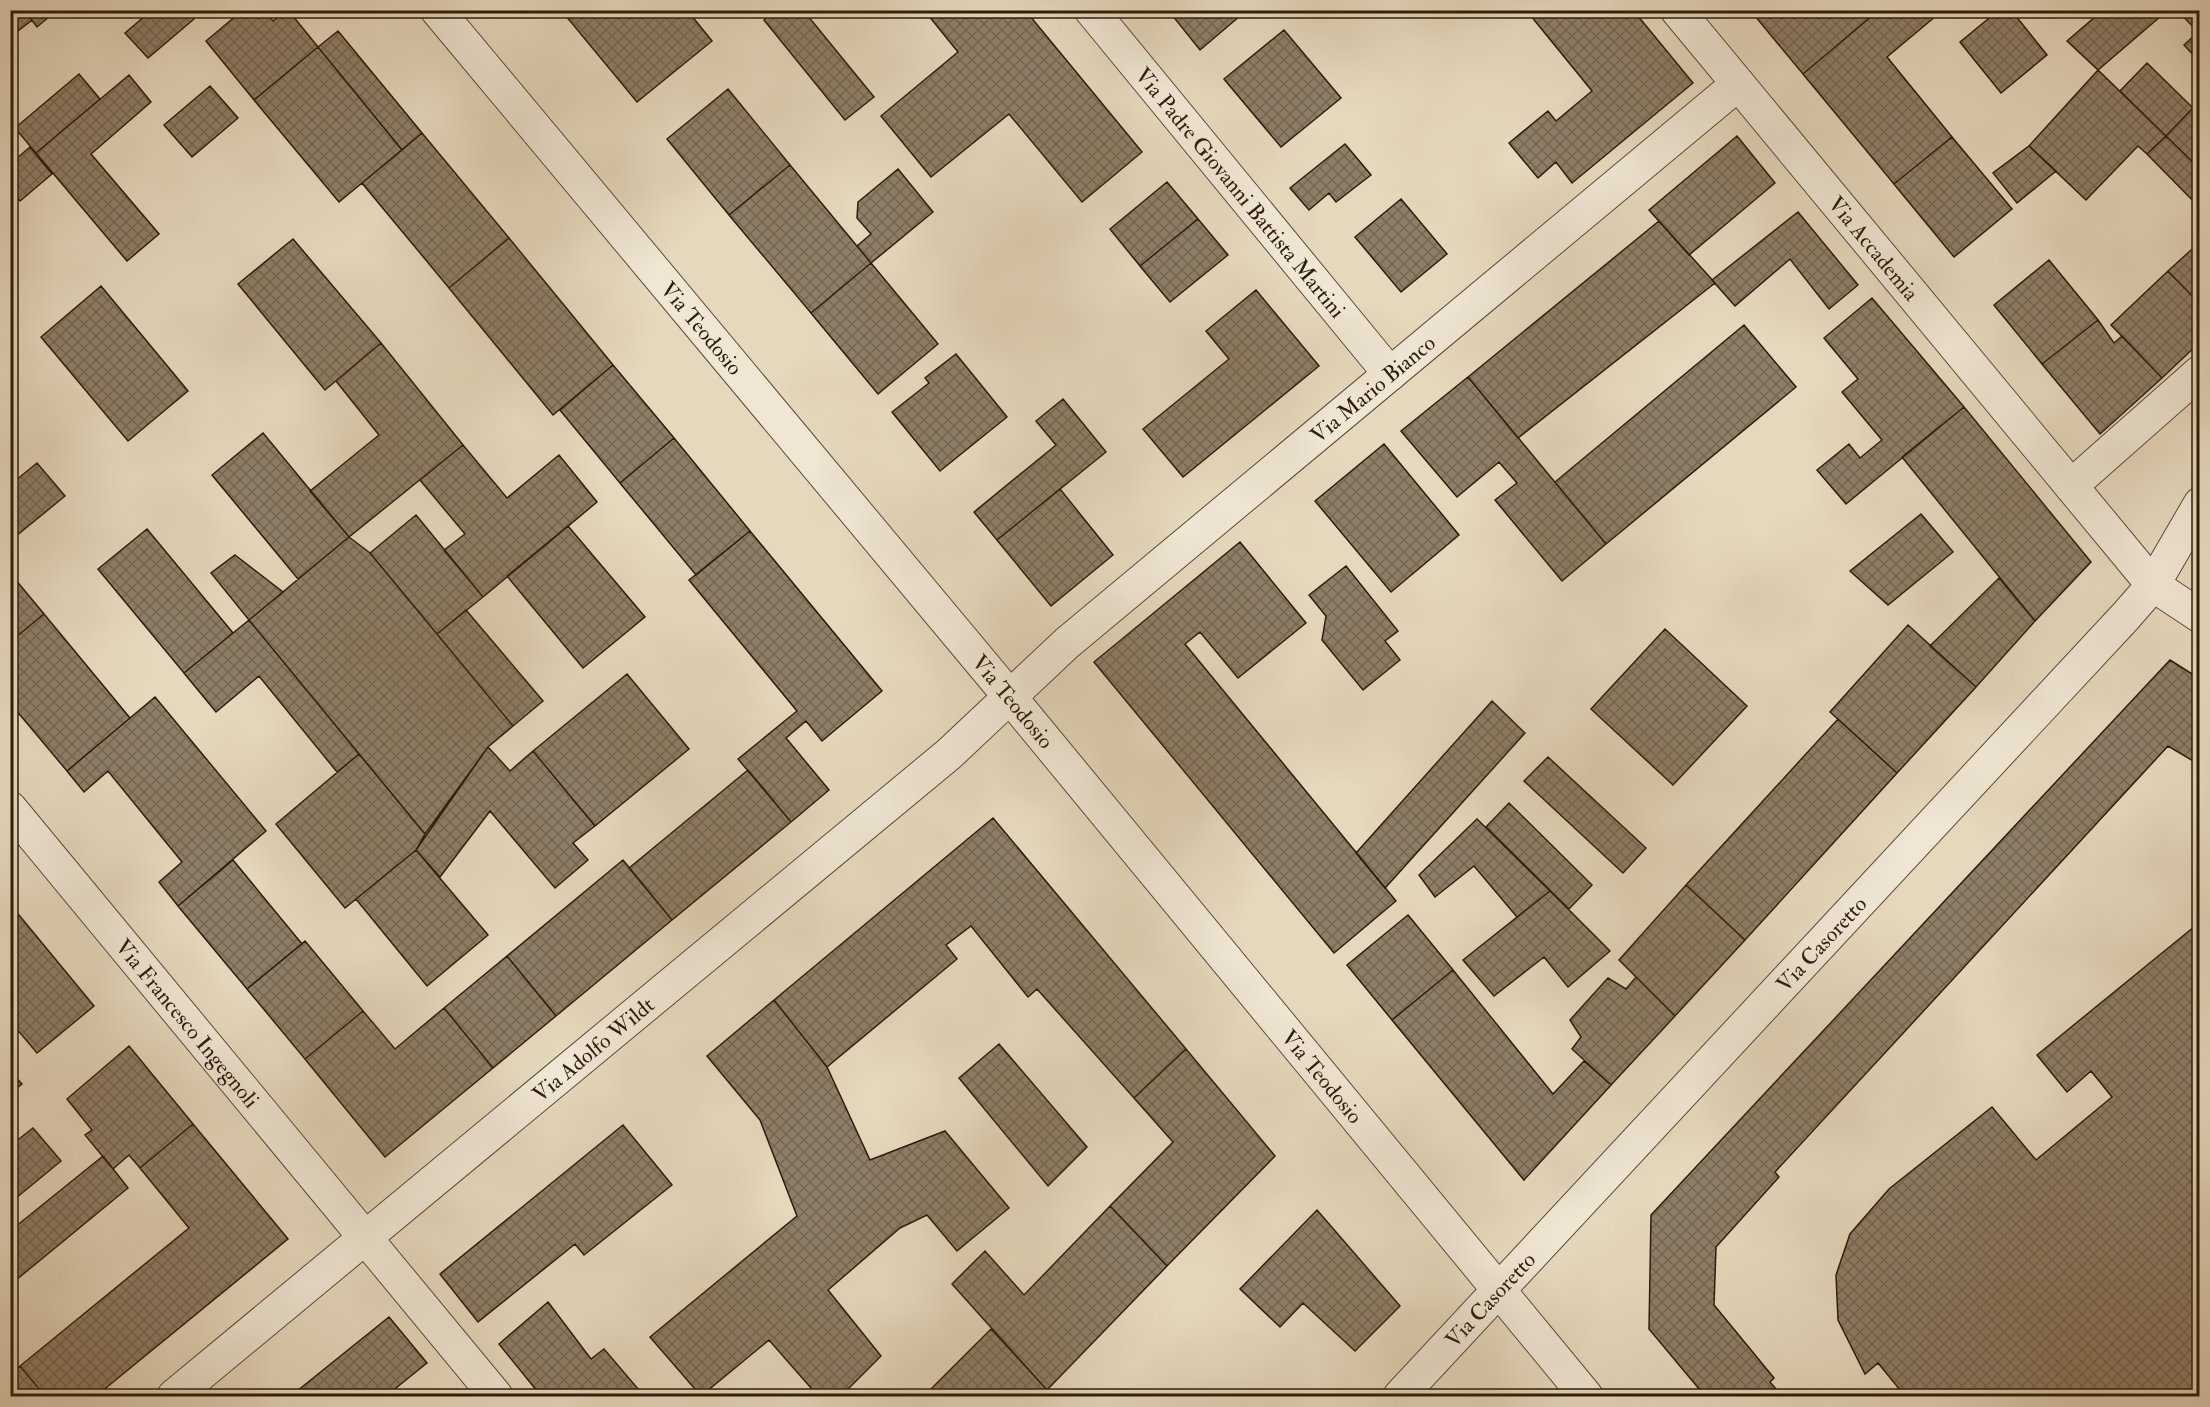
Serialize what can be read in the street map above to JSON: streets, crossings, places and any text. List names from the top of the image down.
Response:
{
  "streets": {
    "street": [
      "Via Padre Giovanni Battista Martini",
      "Via Accademia",
      "Via Teodosio",
      "Via Mario Bianco",
      "Via Casoretto",
      "Via Francesco Ingegnoli",
      "Via Adolfo Wildt"
    ]
  },
  "crossings": [
    ["Via Padre Giovanni Battista Martini", "Via Mario Bianco"],
    ["Via Accademia", "Via Mario Bianco"],
    ["Via Teodosio", "Via Mario Bianco"],
    ["Via Teodosio", "Via Casoretto"],
    ["Via Teodosio", "Via Adolfo Wildt"],
    ["Via Mario Bianco", "Via Adolfo Wildt"],
    ["Via Francesco Ingegnoli", "Via Adolfo Wildt"]
  ]
}
